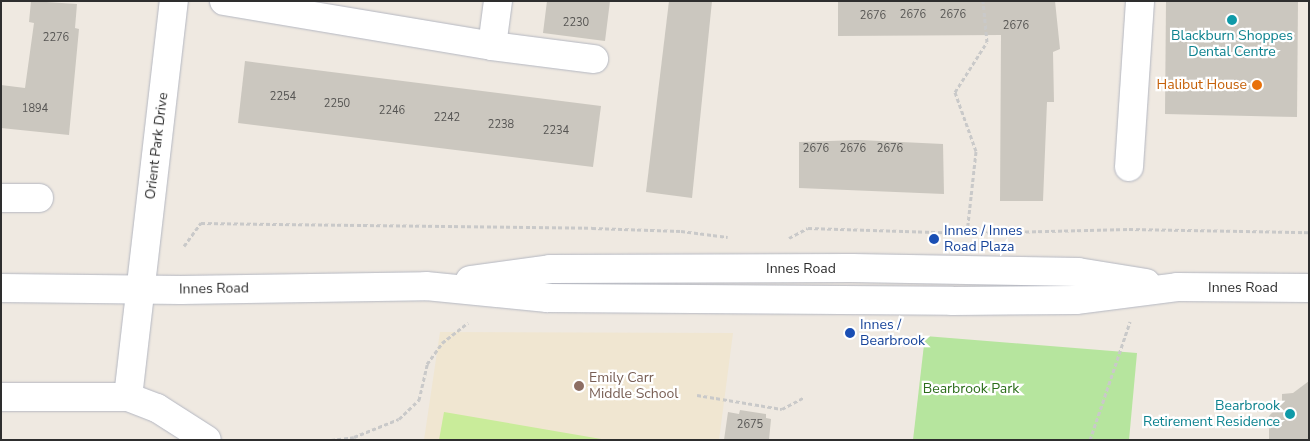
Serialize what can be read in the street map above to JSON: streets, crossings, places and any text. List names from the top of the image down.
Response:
{
  "streets": {
    "street": ["Orient Park Drive", "Innes Road"]
  },
  "crossings": [
    ["Orient Park Drive", "Innes Road"]
  ],
  "parks": ["Bearbrook Park"],
  "places": [
    "Blackburn Shoppes Dental Centre",
    "Halibut House",
    "Innes / Innes Road Plaza",
    "Innes / Bearbrook",
    "Emily Carr Middle School",
    "Bearbrook Retirement Residence"
  ],
  "house_numbers": [
    "2676",
    "2676",
    "2676",
    "2230",
    "2676",
    "2276",
    "2254",
    "2250",
    "1894",
    "2246",
    "2242",
    "2238",
    "2234",
    "2676",
    "2676",
    "2676",
    "2675"
  ]
}
